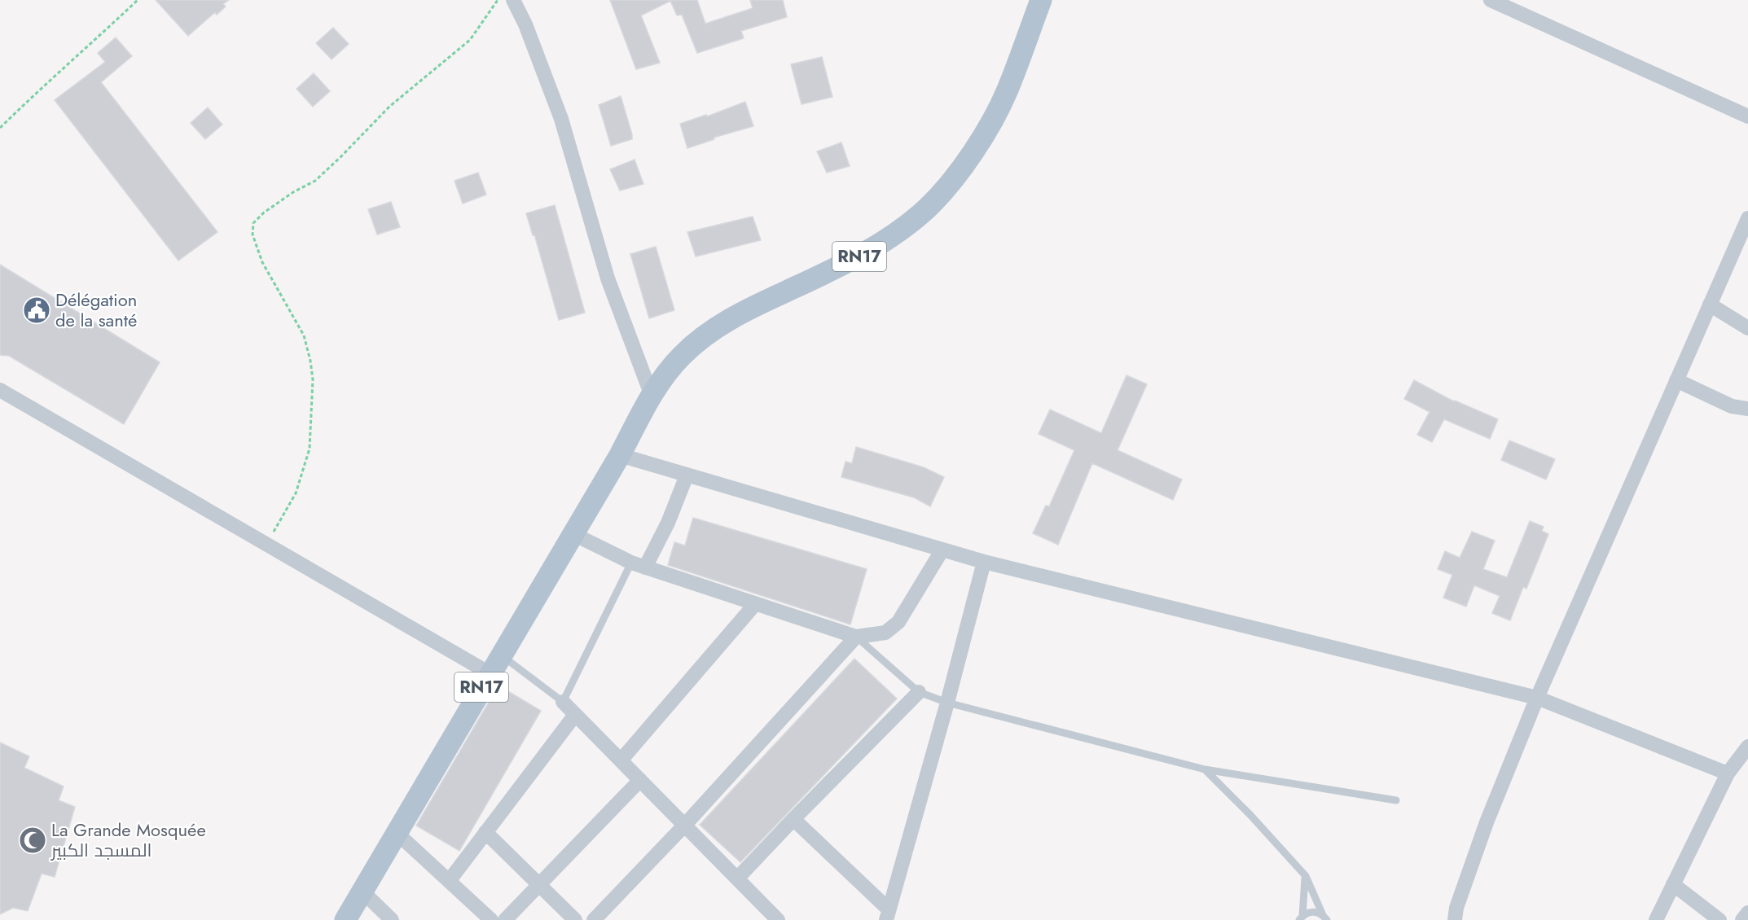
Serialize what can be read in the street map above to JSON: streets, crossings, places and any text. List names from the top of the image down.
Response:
{
  "streets": {
    "main road": ["RN17"]
  },
  "places": {
    "public building": ["Délégation de la santé"],
    "mosque": ["La Grande Mosquée المسجد الكبير"]
  }
}
